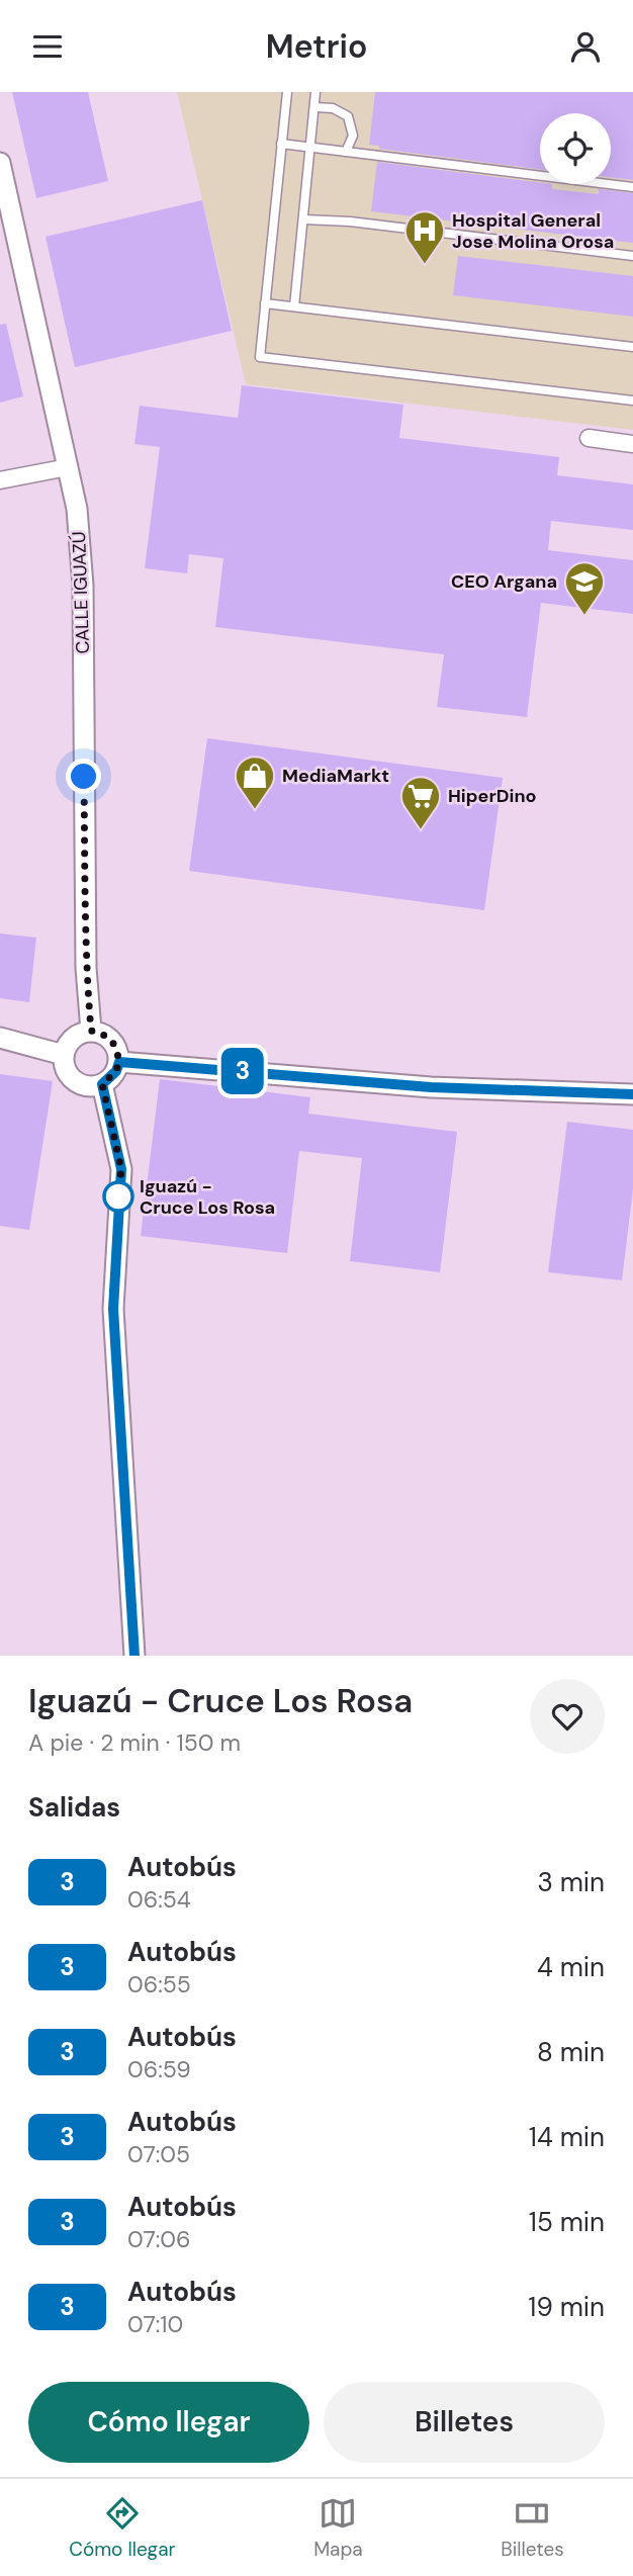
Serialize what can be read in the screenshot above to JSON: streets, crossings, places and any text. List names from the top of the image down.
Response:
{
  "streets": {
    "street": ["CALLE IGUAZÚ"]
  },
  "places": {
    "hospital": ["Hospital General Jose Molina Orosa"],
    "school or university": ["CEO Argana"],
    "shop": ["MediaMarkt"],
    "supermarket": ["HiperDino"],
    "other": ["Iguazú - Cruce Los Rosa"]
  },
  "lines": ["bus line 3"],
  "page": {
    "header": "Metrio",
    "on_map": "3",
    "heading": [
      ["Iguazú - Cruce Los Rosa", "A pie · 2 min · 150 m"],
      "Salidas"
    ],
    "list": [
      {
        "mark": "3",
        "name": "Autobús",
        "note": "06:54",
        "value": "3 min"
      },
      {
        "mark": "3",
        "name": "Autobús",
        "note": "06:55",
        "value": "4 min"
      },
      {
        "mark": "3",
        "name": "Autobús",
        "note": "06:59",
        "value": "8 min"
      },
      {
        "mark": "3",
        "name": "Autobús",
        "note": "07:05",
        "value": "14 min"
      },
      {
        "mark": "3",
        "name": "Autobús",
        "note": "07:06",
        "value": "15 min"
      },
      {
        "mark": "3",
        "name": "Autobús",
        "note": "07:10",
        "value": "19 min"
      }
    ],
    "buttons": ["Cómo llegar", "Billetes"],
    "tabs": ["Cómo llegar", "Mapa", "Billetes"]
  }
}
